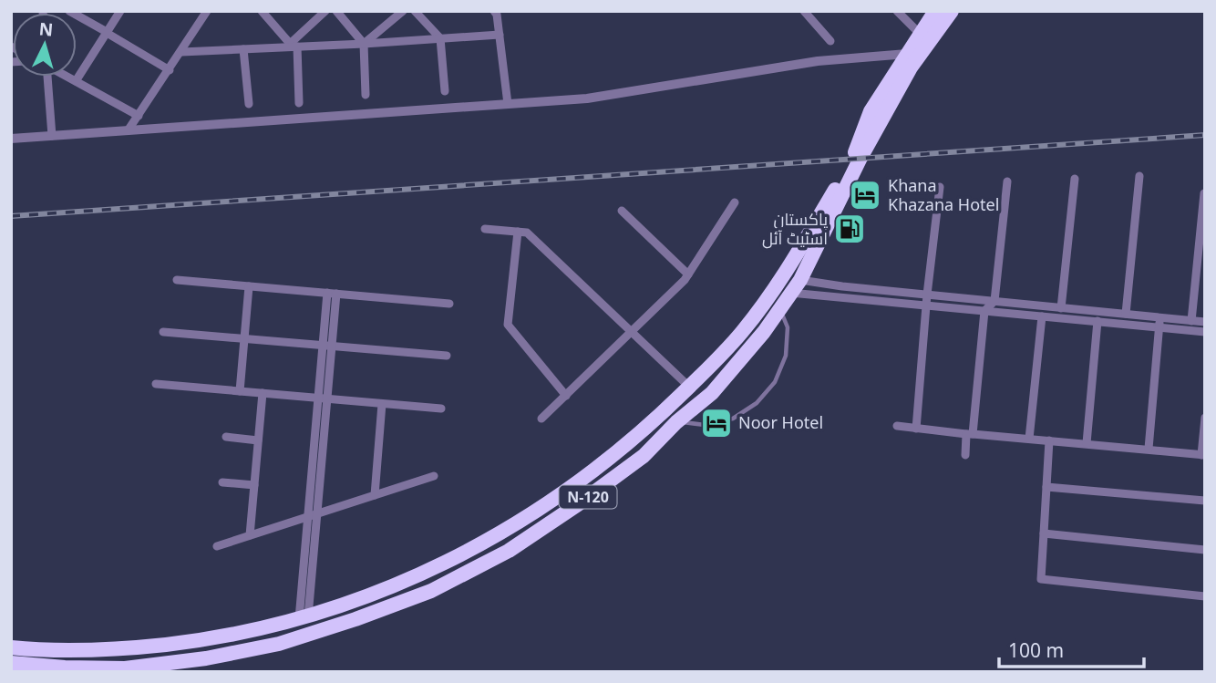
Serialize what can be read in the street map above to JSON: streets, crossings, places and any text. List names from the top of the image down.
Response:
{
  "streets": {
    "highway": ["N-120"]
  },
  "places": {
    "hotel": ["Khana Khazana Hotel", "Noor Hotel"],
    "fuel station": ["پاکستان اسٹیٹ آئل"]
  },
  "scale_bar": "100 m",
  "north": "top"
}
